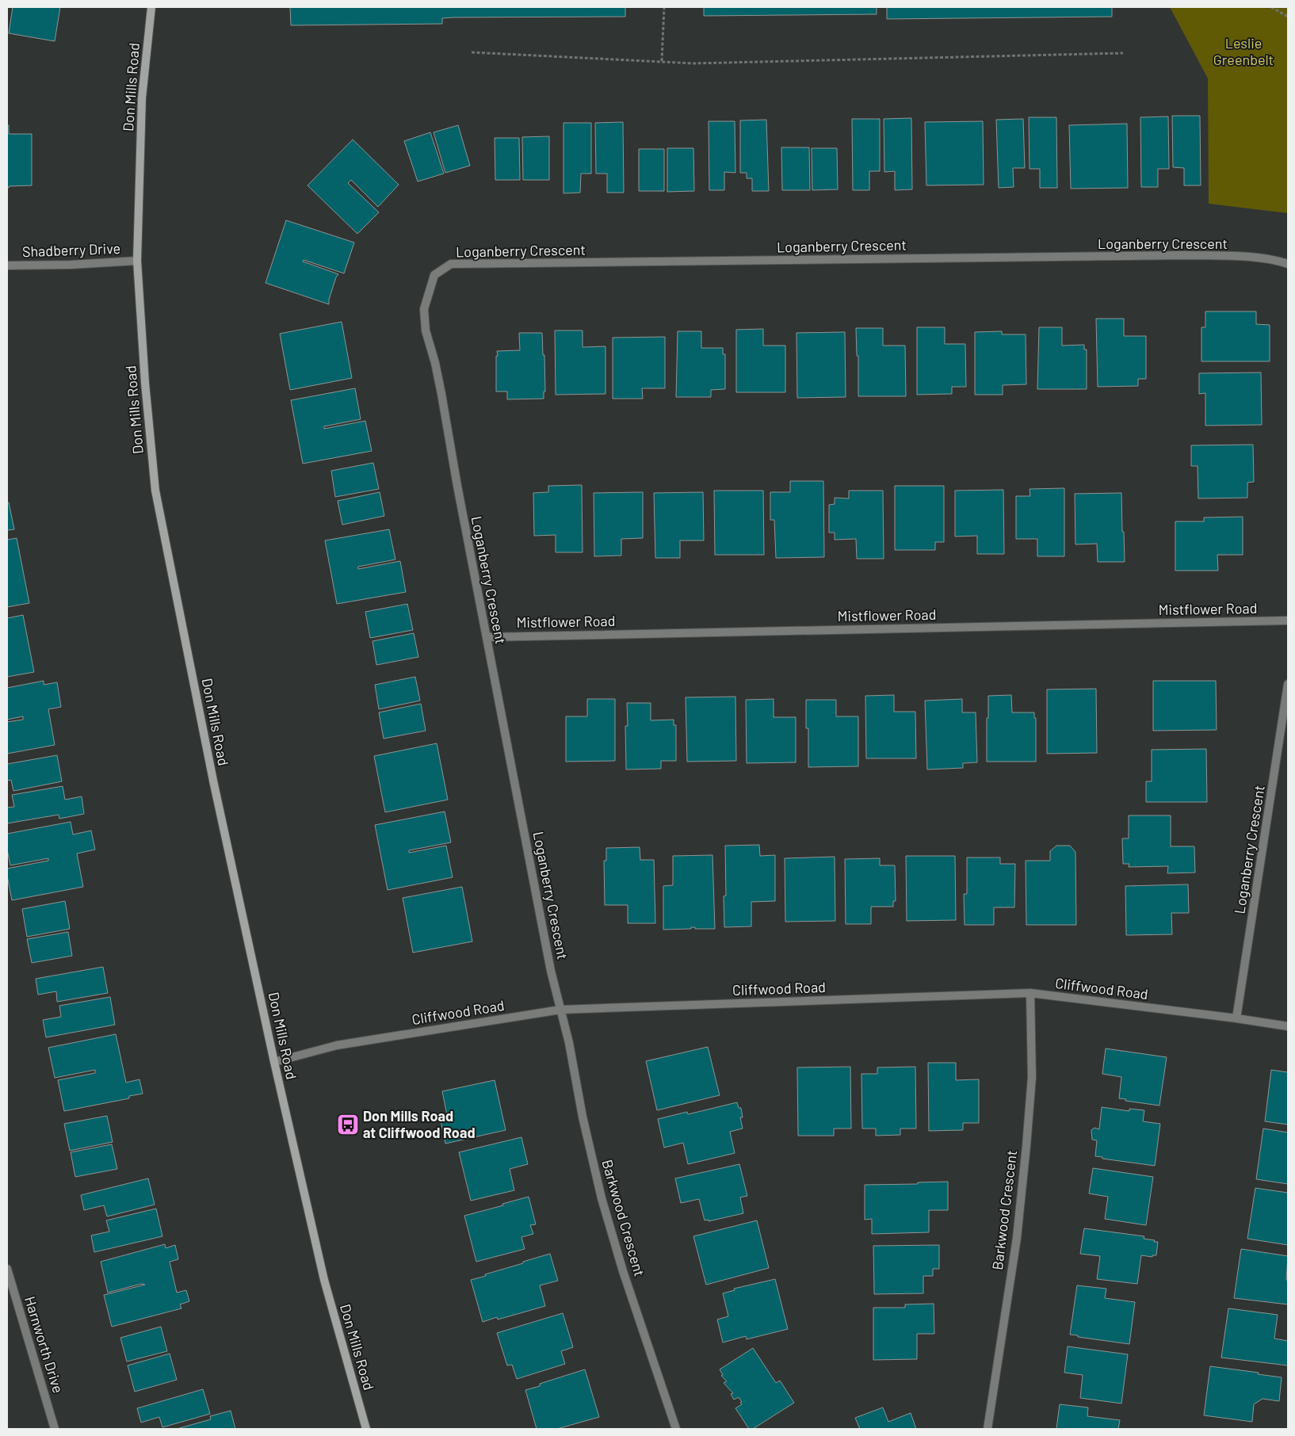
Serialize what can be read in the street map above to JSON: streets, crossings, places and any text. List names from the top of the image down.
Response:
{
  "streets": {
    "main road": ["Don Mills Road"],
    "street": [
      "Loganberry Crescent",
      "Shadberry Drive",
      "Mistflower Road",
      "Cliffwood Road",
      "Barkwood Crescent",
      "Harnworth Drive"
    ]
  },
  "crossings": [
    ["Don Mills Road", "Shadberry Drive"],
    ["Don Mills Road", "Cliffwood Road"],
    ["Loganberry Crescent", "Mistflower Road"],
    ["Loganberry Crescent", "Cliffwood Road"],
    ["Loganberry Crescent", "Barkwood Crescent"],
    ["Cliffwood Road", "Barkwood Crescent"]
  ],
  "parks": ["Leslie Greenbelt"],
  "places": {
    "bus stop": ["Don Mills Road at Cliffwood Road"]
  }
}
